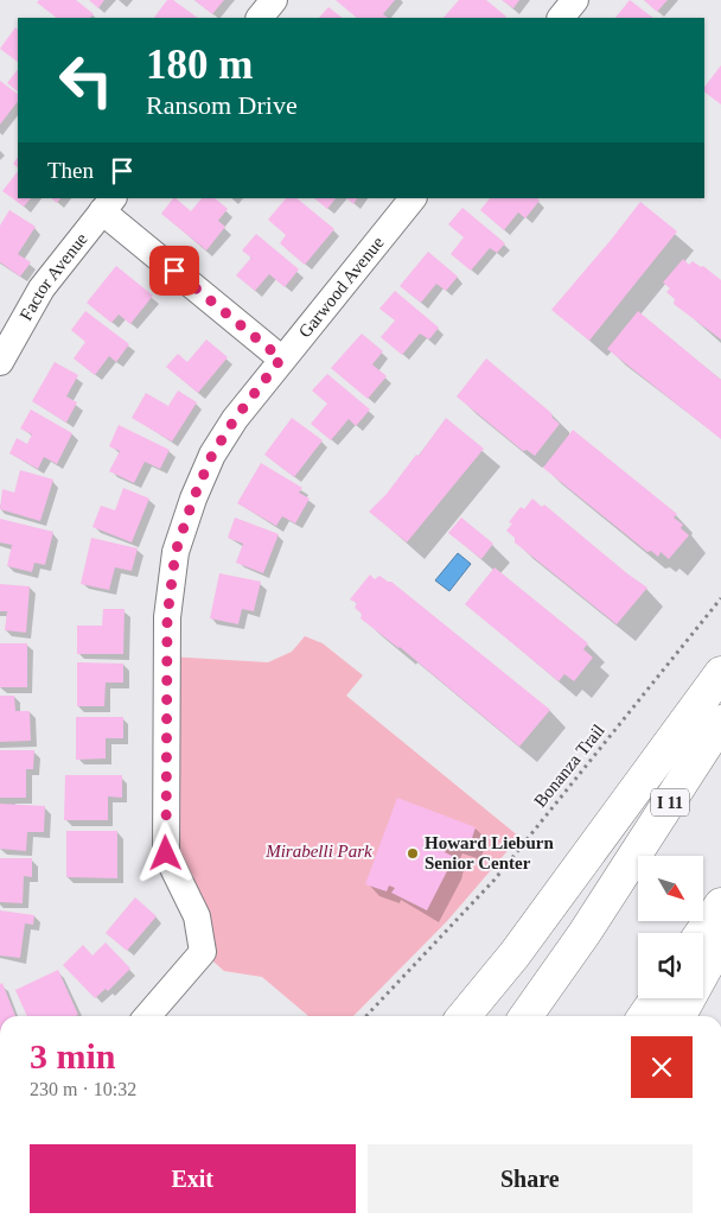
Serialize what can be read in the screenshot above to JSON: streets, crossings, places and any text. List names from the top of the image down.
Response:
{
  "streets": {
    "highway": ["I 11"],
    "street": ["Factor Avenue", "Garwood Avenue"],
    "path": ["Bonanza Trail"]
  },
  "parks": ["Mirabelli Park"],
  "places": ["Howard Lieburn Senior Center"],
  "north": "bottom right",
  "page": {
    "turn": ["180 m", "Ransom Drive"],
    "then": "Then",
    "heading": ["3 min", "230 m · 10:32"],
    "buttons": ["Exit", "Share"]
  }
}
